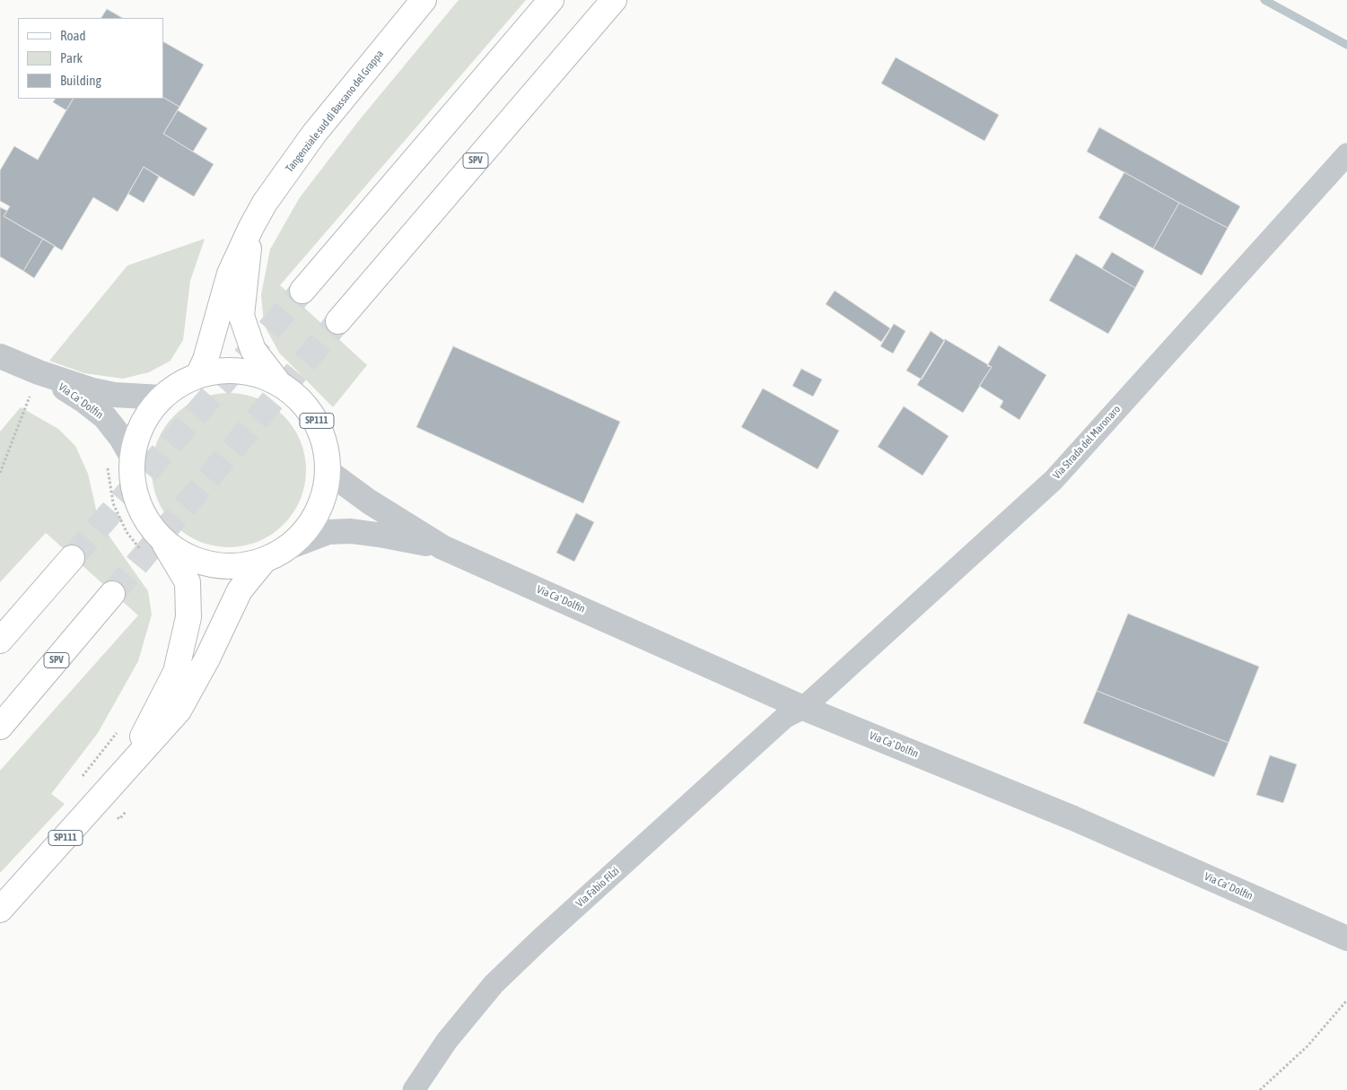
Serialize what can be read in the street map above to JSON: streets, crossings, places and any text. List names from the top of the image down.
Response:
{
  "streets": {
    "main road": ["Tangenziale sud di Bassano del Grappa", "SPV", "SP111"],
    "street": ["Via Ca' Dolfin", "Via Strada del Maronaro", "Via Fabio Filzi"]
  },
  "crossings": [
    ["Tangenziale sud di Bassano del Grappa", "Via Ca' Dolfin"],
    ["Via Ca' Dolfin", "Via Strada del Maronaro"],
    ["Via Ca' Dolfin", "Via Fabio Filzi"],
    ["Via Strada del Maronaro", "Via Fabio Filzi"]
  ],
  "legend": ["Road", "Park", "Building"]
}
